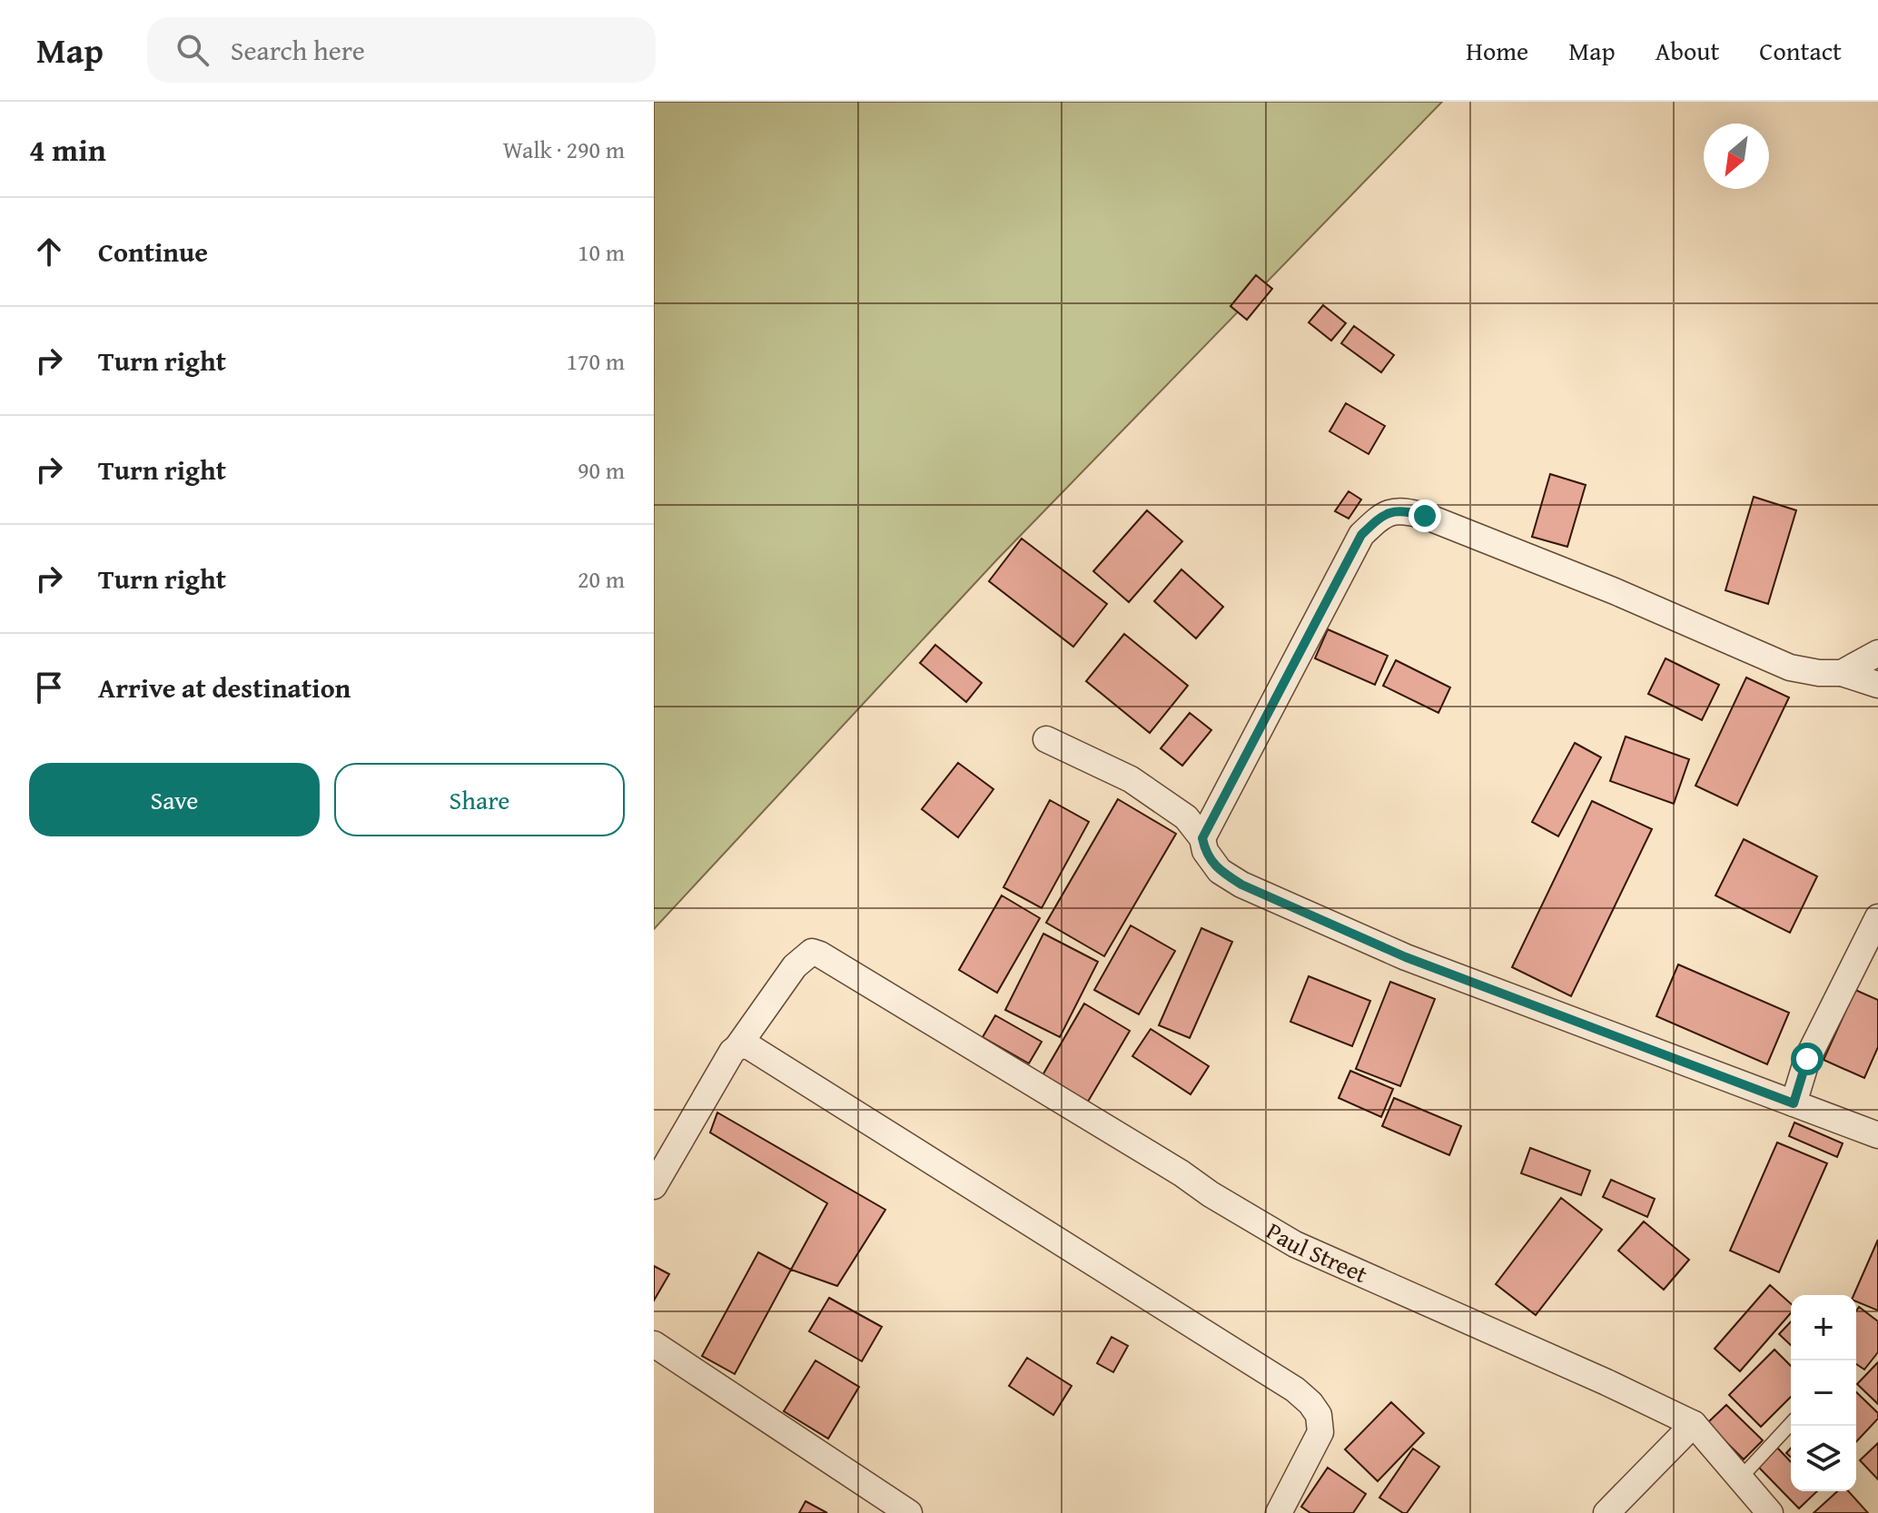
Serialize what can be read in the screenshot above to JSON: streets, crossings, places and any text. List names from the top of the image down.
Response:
{
  "streets": {
    "street": ["Paul Street"]
  },
  "north": "bottom left",
  "page": {
    "header": "Map",
    "search": "Search here",
    "nav": [
      "Home",
      "Map",
      "About",
      "Contact"
    ],
    "heading": ["4 min", "Walk · 290 m"],
    "list": [
      ["Continue", "10 m"],
      ["Turn right", "170 m"],
      ["Turn right", "90 m"],
      ["Turn right", "20 m"],
      "Arrive at destination"
    ],
    "buttons": ["Save", "Share"],
    "map_buttons": ["+", "−"]
  }
}
